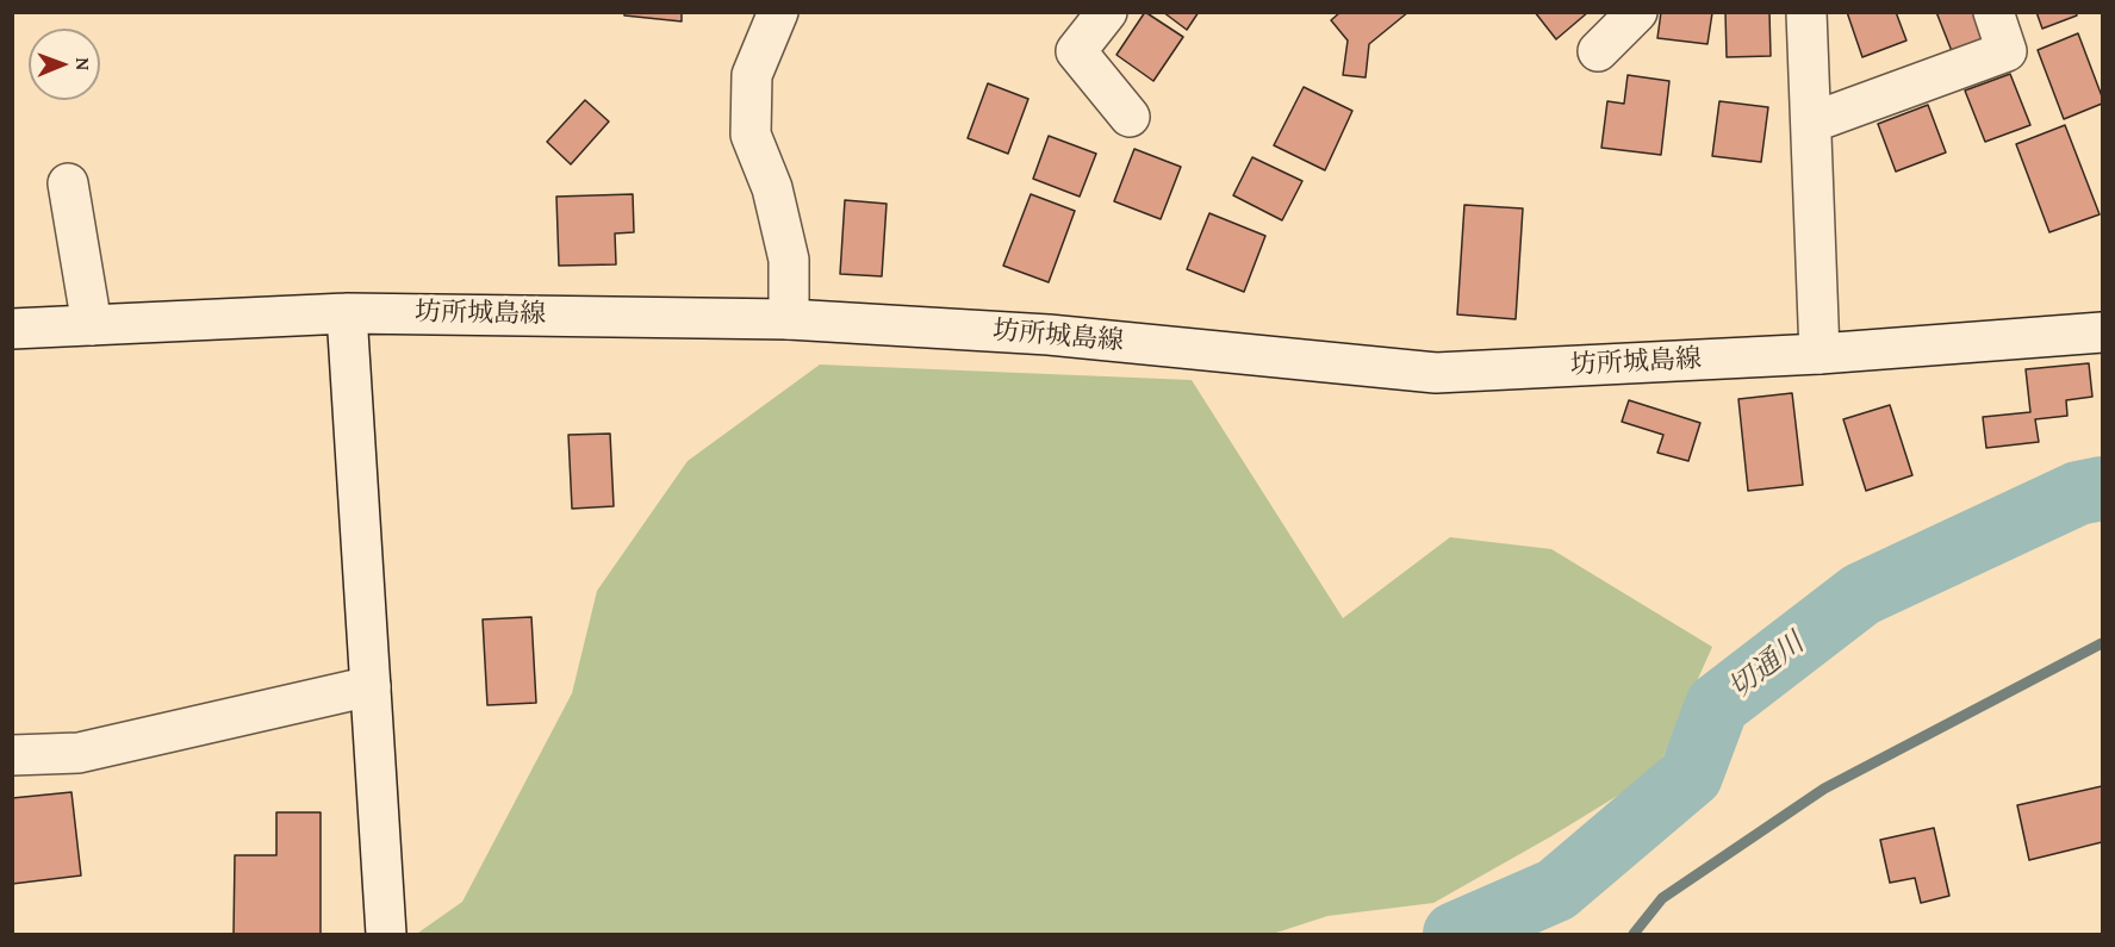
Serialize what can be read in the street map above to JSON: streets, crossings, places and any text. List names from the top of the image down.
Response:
{
  "streets": {
    "street": ["坊所城島線"]
  },
  "water": ["切通川"],
  "north": "right"
}
